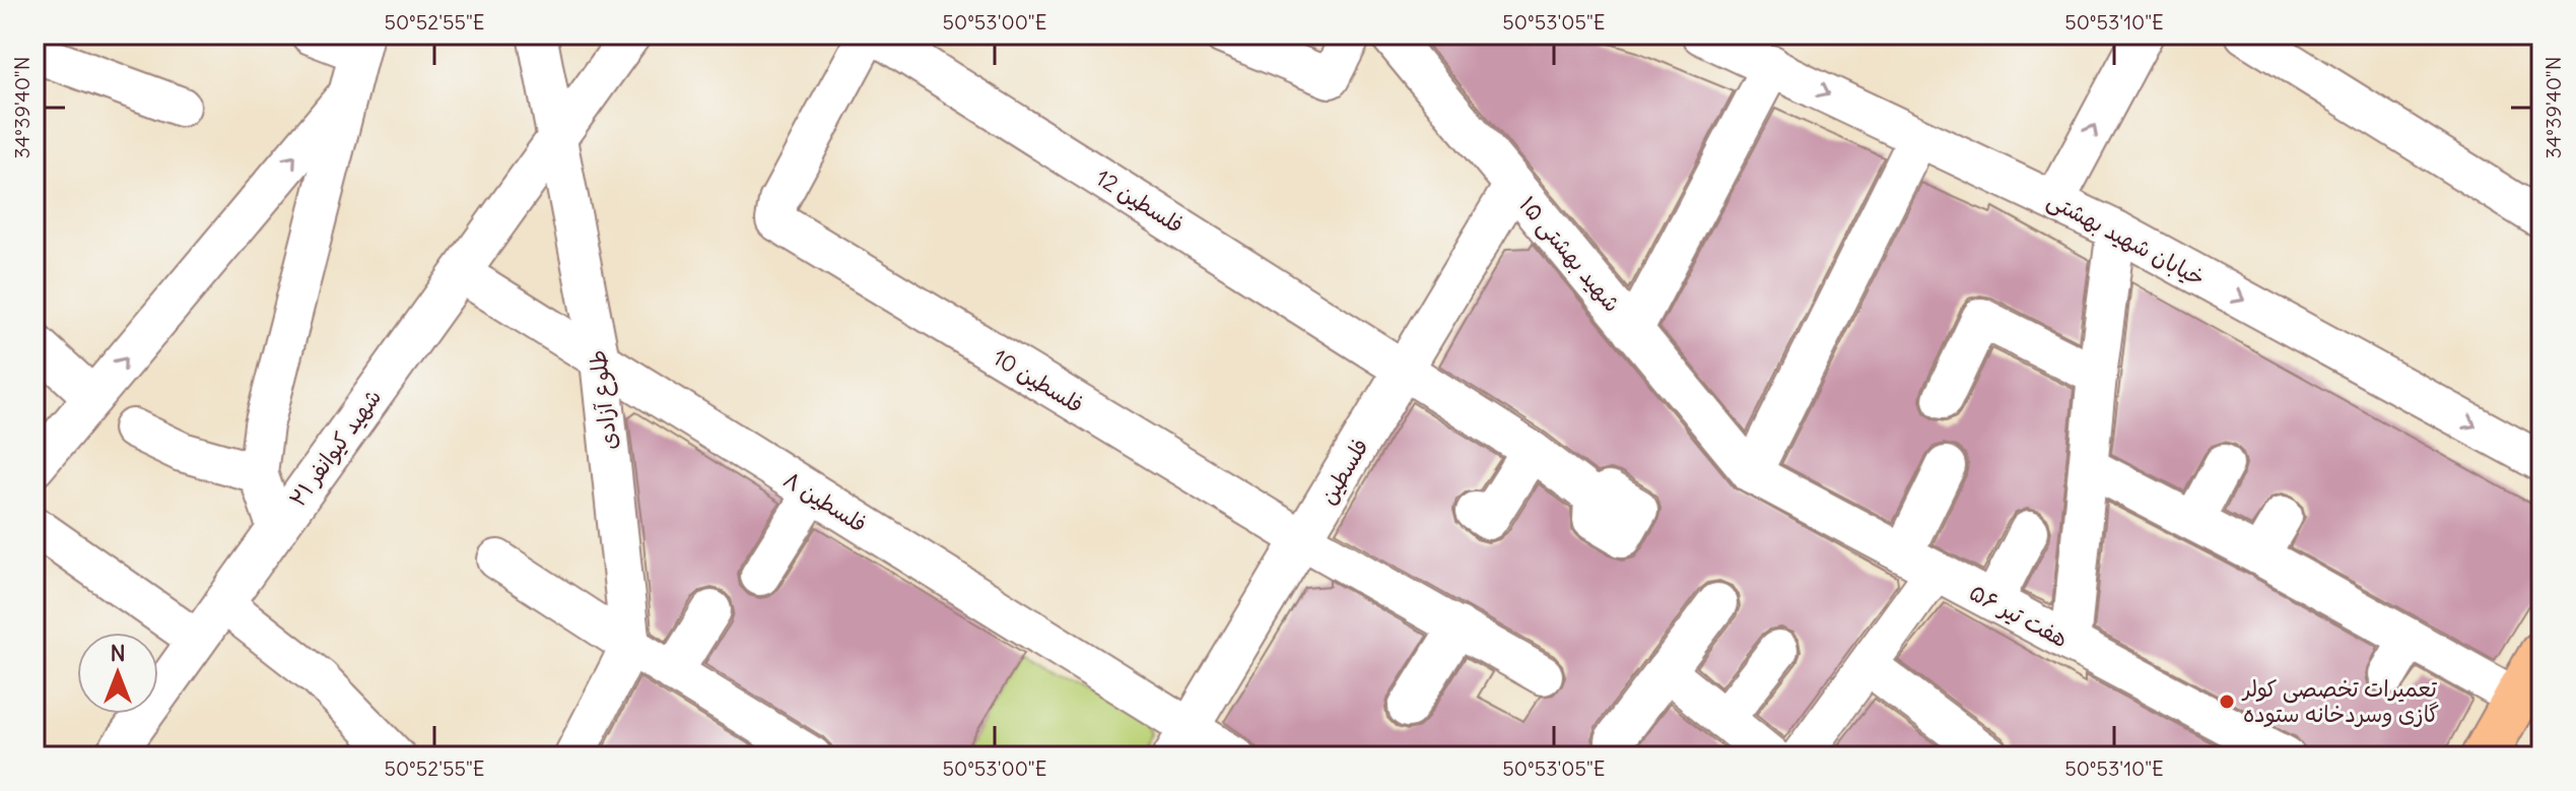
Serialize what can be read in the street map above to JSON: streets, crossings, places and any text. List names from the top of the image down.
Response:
{
  "streets": {
    "street": [
      "فلسطین 12",
      "خیابان شهید بهشتی",
      "شهید بهشتی ۱۵",
      "فلسطین 10",
      "طلوع آزادی",
      "شهید کیوانفر ۲۱",
      "فلسطین",
      "فلسطین ۸",
      "هفت تیر ۵۶"
    ]
  },
  "crossings": [
    ["فلسطین 12", "فلسطین"],
    ["شهید بهشتی ۱۵", "فلسطین"],
    ["شهید بهشتی ۱۵", "هفت تیر ۵۶"],
    ["فلسطین 10", "فلسطین"],
    ["طلوع آزادی", "شهید کیوانفر ۲۱"],
    ["طلوع آزادی", "فلسطین ۸"],
    ["شهید کیوانفر ۲۱", "فلسطین ۸"],
    ["فلسطین", "فلسطین ۸"]
  ],
  "places": ["تعمیرات تخصصی کولر گازی وسردخانه ستوده"],
  "north": "top",
  "coordinates": [
    "50°52'55\"E",
    "50°53'00\"E",
    "50°53'05\"E",
    "50°53'10\"E",
    "34°39'40\"N"
  ]
}
